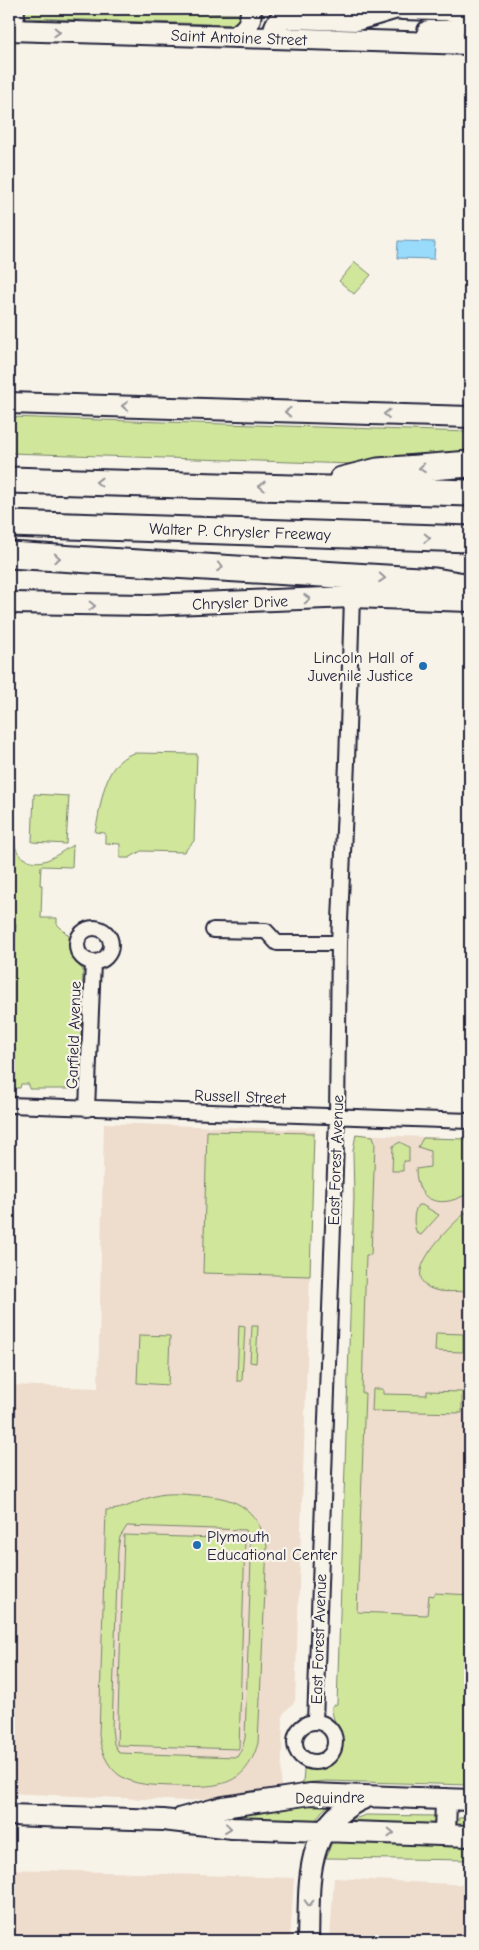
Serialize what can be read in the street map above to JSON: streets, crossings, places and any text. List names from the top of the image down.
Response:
{
  "streets": {
    "highway": ["Walter P. Chrysler Freeway"],
    "street": [
      "Saint Antoine Street",
      "Chrysler Drive",
      "Garfield Avenue",
      "Russell Street",
      "East Forest Avenue",
      "Dequindre"
    ]
  },
  "crossings": [
    ["Chrysler Drive", "East Forest Avenue"],
    ["Garfield Avenue", "Russell Street"],
    ["Russell Street", "East Forest Avenue"]
  ],
  "one_way": ["Saint Antoine Street", "Chrysler Drive"],
  "places": ["Lincoln Hall of Juvenile Justice", "Plymouth Educational Center"]
}
